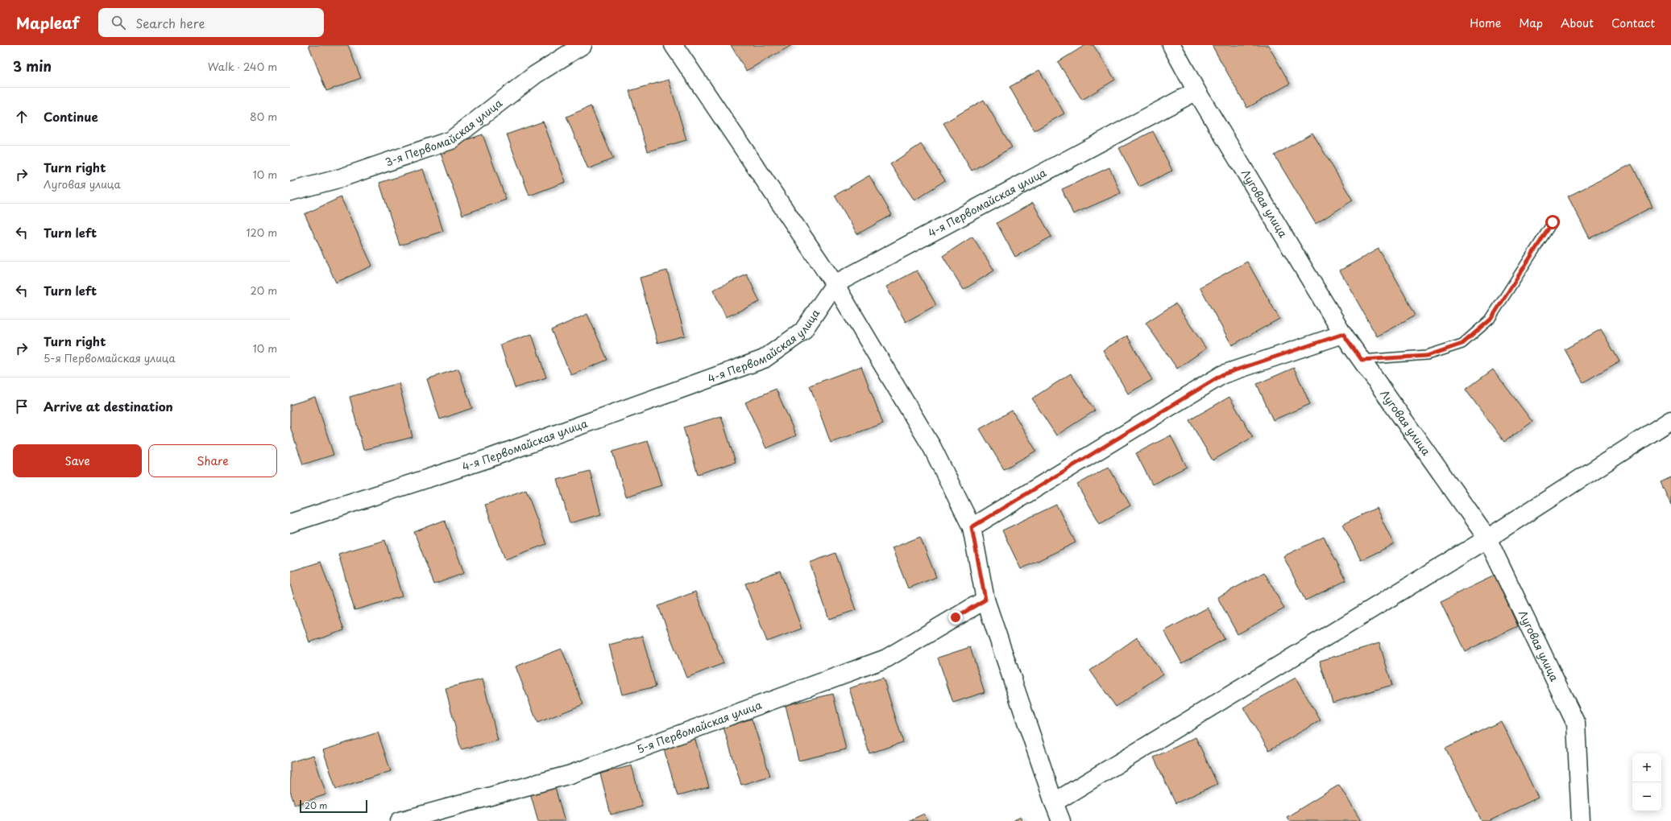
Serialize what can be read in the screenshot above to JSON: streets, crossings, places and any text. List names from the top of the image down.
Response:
{
  "streets": {
    "street": [
      "3-я Первомайская улица",
      "4-я Первомайская улица",
      "Луговая улица",
      "5-я Первомайская улица"
    ]
  },
  "crossings": [
    ["4-я Первомайская улица", "Луговая улица"]
  ],
  "scale_bar": "20 m",
  "page": {
    "header": "Mapleaf",
    "search": "Search here",
    "nav": [
      "Home",
      "Map",
      "About",
      "Contact"
    ],
    "heading": ["3 min", "Walk · 240 m"],
    "list": [
      ["Continue", "80 m"],
      ["Turn right", "Луговая улица", "10 m"],
      ["Turn left", "120 m"],
      ["Turn left", "20 m"],
      ["Turn right", "5-я Первомайская улица", "10 m"],
      "Arrive at destination"
    ],
    "buttons": ["Save", "Share"],
    "map_buttons": ["+", "−"],
    "scale": "20 m"
  }
}
